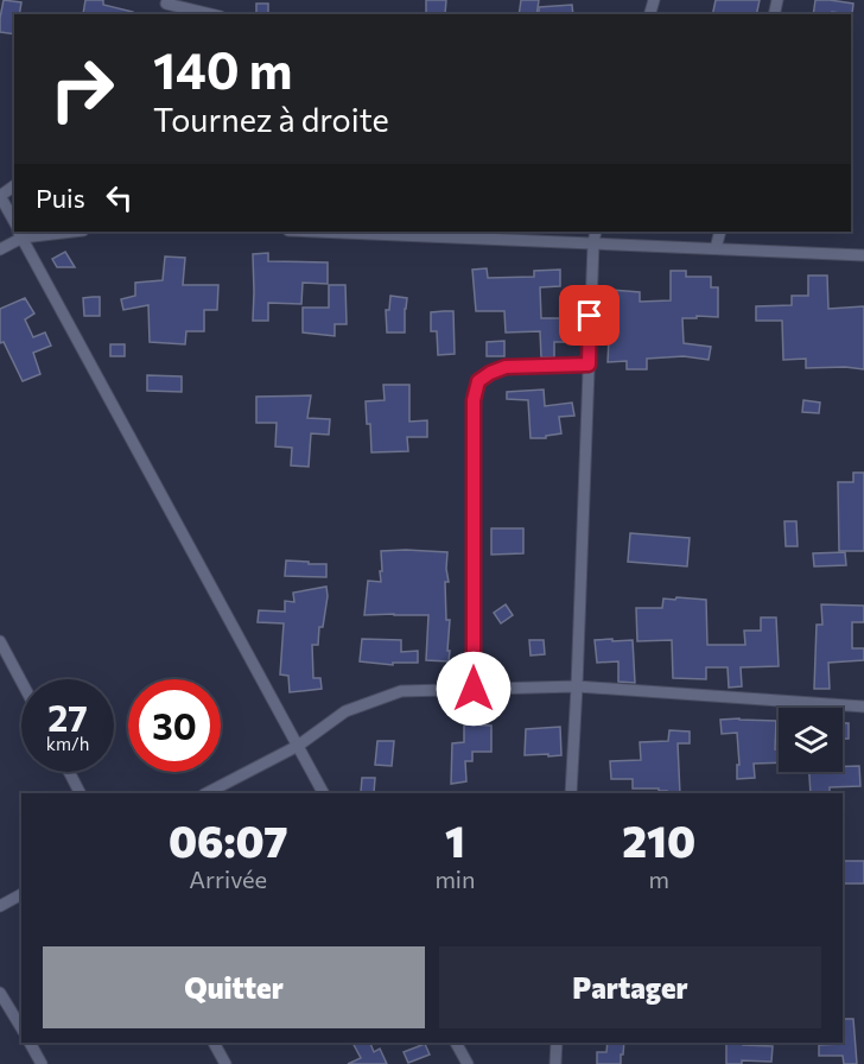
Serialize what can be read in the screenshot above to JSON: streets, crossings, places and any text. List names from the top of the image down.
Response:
{
  "page": {
    "turn": ["140 m", "Tournez à droite"],
    "then": "Puis",
    "speed": "27 km/h",
    "limit": "30",
    "eta": [
      "06:07",
      "Arrivée",
      "1",
      "min",
      "210",
      "m"
    ],
    "buttons": ["Quitter", "Partager"]
  }
}
